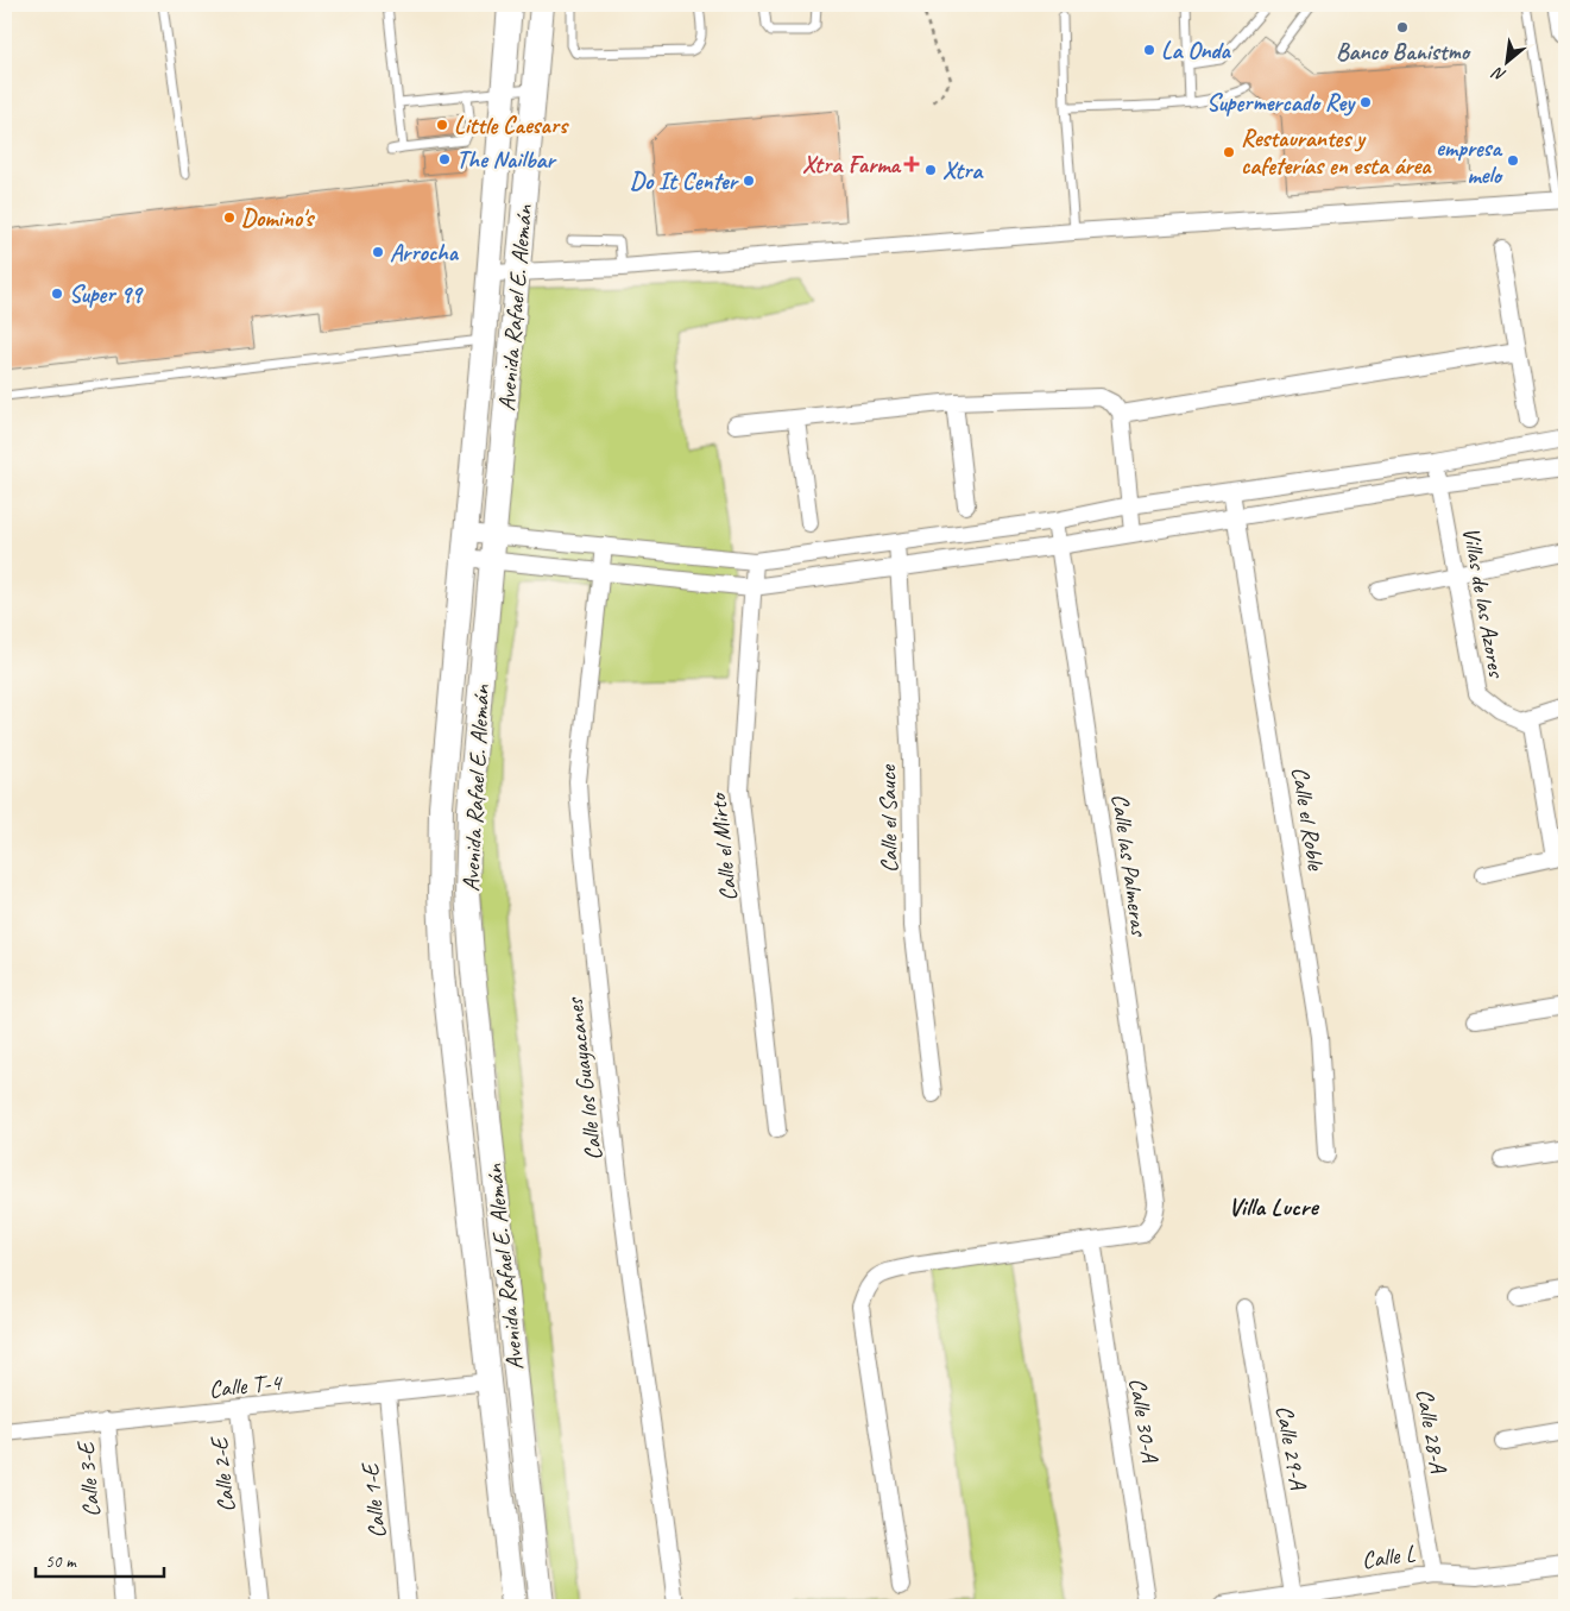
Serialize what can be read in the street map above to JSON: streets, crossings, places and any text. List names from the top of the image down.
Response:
{
  "streets": {
    "main road": ["Avenida Rafael E. Alemán"],
    "street": [
      "Villas de las Azores",
      "Calle el Roble",
      "Calle el Sauce",
      "Calle el Mirto",
      "Calle las Palmeras",
      "Calle los Guayacanes",
      "Calle T-4",
      "Calle 30-A",
      "Calle 28-A",
      "Calle 29-A",
      "Calle 2-E",
      "Calle 3-E",
      "Calle 1-E",
      "Calle L"
    ]
  },
  "crossings": [
    ["Avenida Rafael E. Alemán", "Calle T-4"],
    ["Calle las Palmeras", "Calle 30-A"],
    ["Calle T-4", "Calle 2-E"],
    ["Calle T-4", "Calle 3-E"],
    ["Calle T-4", "Calle 1-E"],
    ["Calle 28-A", "Calle L"],
    ["Calle 29-A", "Calle L"]
  ],
  "districts": ["Villa Lucre"],
  "places": {
    "other": [
      "Banco Banistmo",
      "La Onda",
      "Supermercado Rey",
      "Little Caesars",
      "Restaurantes y cafeterías en esta área",
      "The Nailbar",
      "empresa melo",
      "Xtra",
      "Do It Center",
      "Domino's",
      "Arrocha",
      "Super 99"
    ],
    "health": ["Xtra Farma"]
  },
  "scale_bar": "50 m",
  "north": "bottom left"
}
